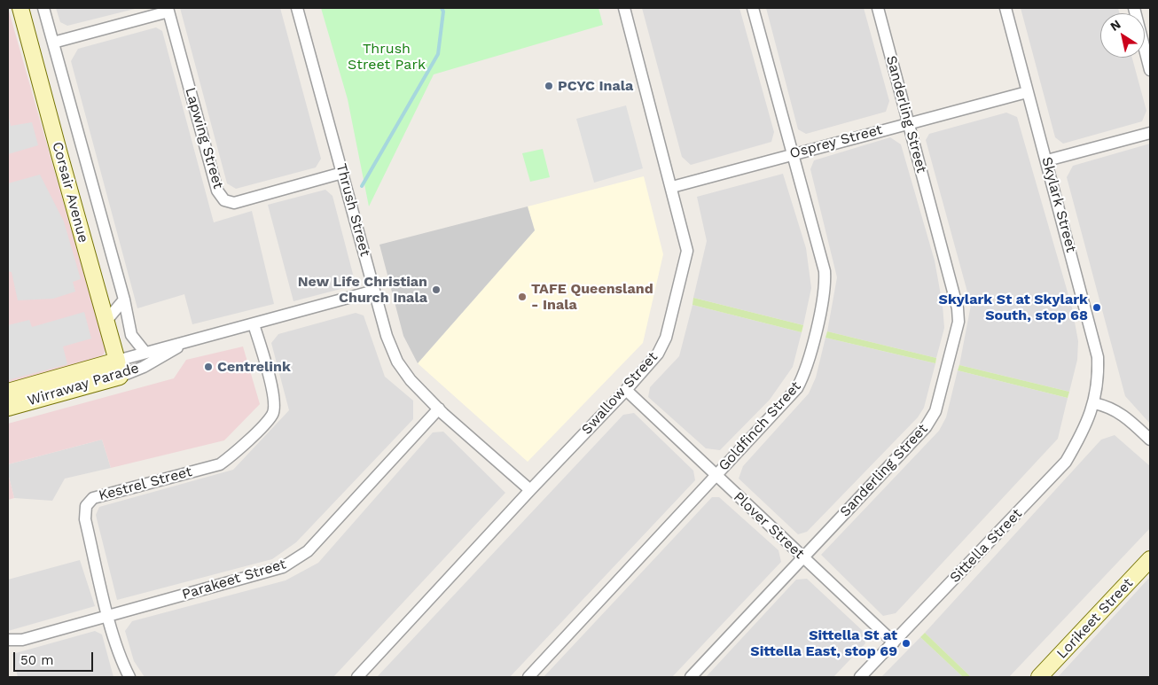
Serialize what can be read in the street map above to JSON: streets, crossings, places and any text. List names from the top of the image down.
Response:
{
  "streets": {
    "street": [
      "Sanderling Street",
      "Lapwing Street",
      "Osprey Street",
      "Corsair Avenue",
      "Skylark Street",
      "Thrush Street",
      "Wirraway Parade",
      "Swallow Street",
      "Goldfinch Street",
      "Kestrel Street",
      "Plover Street",
      "Sittella Street",
      "Parakeet Street",
      "Lorikeet Street"
    ]
  },
  "crossings": [
    ["Sanderling Street", "Osprey Street"],
    ["Sanderling Street", "Plover Street"],
    ["Lapwing Street", "Thrush Street"],
    ["Osprey Street", "Skylark Street"],
    ["Osprey Street", "Swallow Street"],
    ["Osprey Street", "Goldfinch Street"],
    ["Corsair Avenue", "Wirraway Parade"],
    ["Skylark Street", "Sittella Street"],
    ["Thrush Street", "Wirraway Parade"],
    ["Thrush Street", "Swallow Street"],
    ["Thrush Street", "Parakeet Street"],
    ["Wirraway Parade", "Kestrel Street"],
    ["Swallow Street", "Plover Street"],
    ["Goldfinch Street", "Plover Street"],
    ["Kestrel Street", "Parakeet Street"],
    ["Plover Street", "Sittella Street"]
  ],
  "parks": ["Thrush Street Park"],
  "places": [
    "PCYC Inala",
    "New Life Christian Church Inala",
    "TAFE Queensland - Inala",
    "Skylark St at Skylark South, stop 68",
    "Centrelink",
    "Sittella St at Sittella East, stop 69"
  ],
  "scale_bar": "50 m",
  "north": "top left"
}
